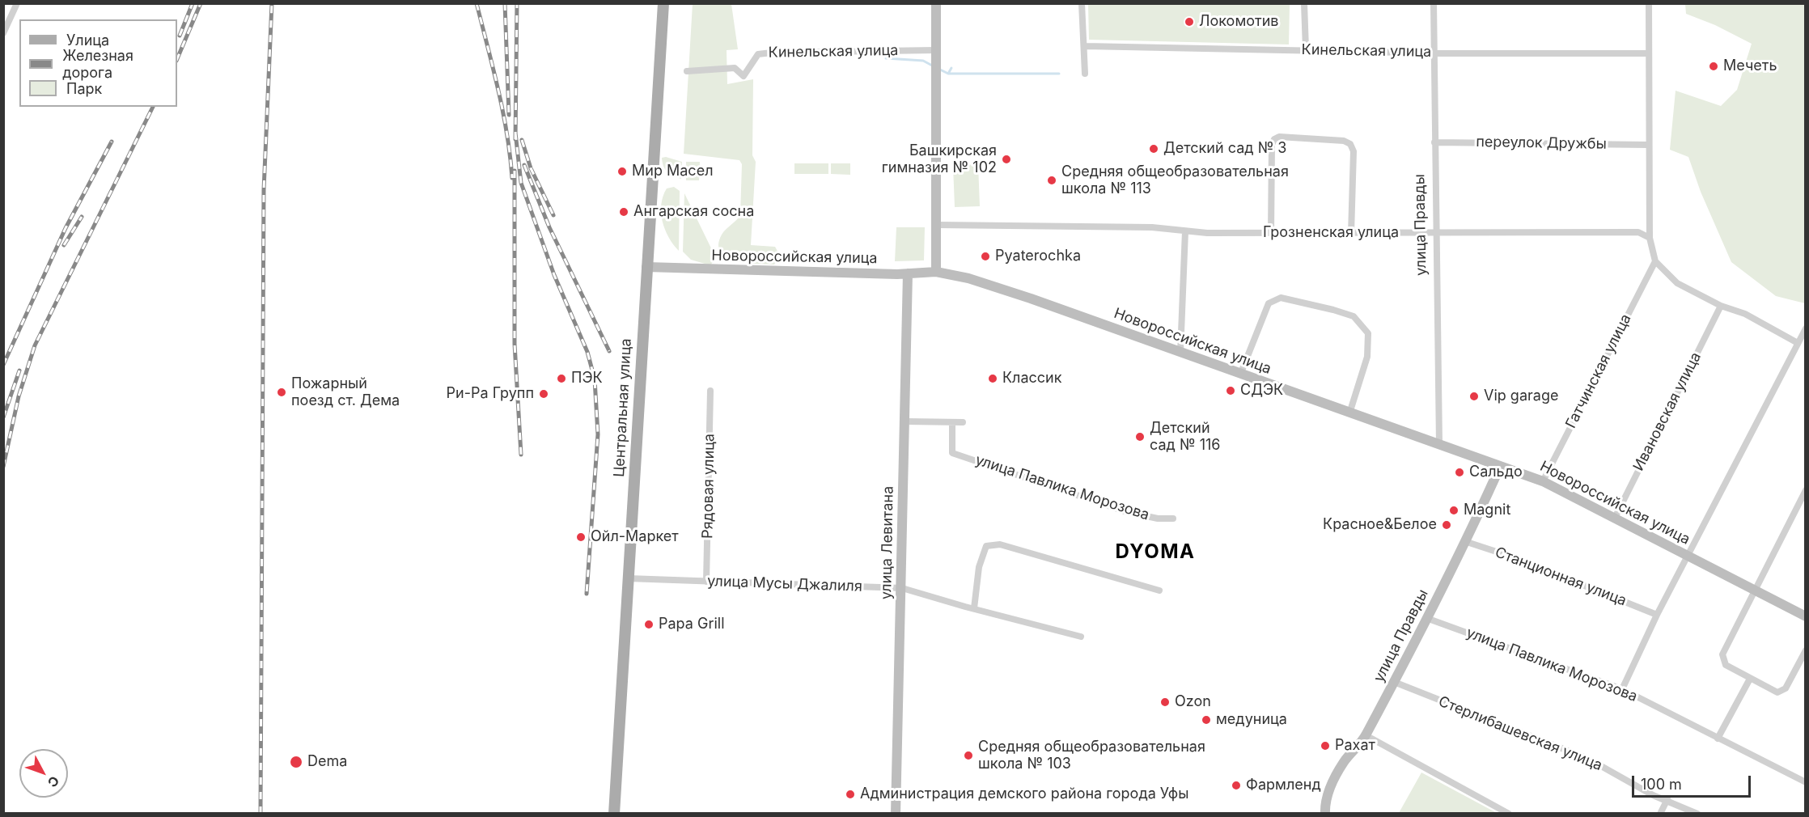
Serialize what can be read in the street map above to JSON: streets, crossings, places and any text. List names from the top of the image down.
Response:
{
  "streets": {
    "main road": [
      "улица Правды",
      "Новороссийская улица",
      "Центральная улица",
      "улица Левитана"
    ],
    "street": [
      "Кинельская улица",
      "переулок Дружбы",
      "Грозненская улица",
      "Гатчинская улица",
      "Ивановская улица",
      "Рядовая улица",
      "улица Павлика Морозова",
      "Станционная улица",
      "улица Мусы Джалиля",
      "Стерлибашевская улица"
    ]
  },
  "crossings": [
    ["Кинельская улица", "улица Правды"],
    ["переулок Дружбы", "улица Правды"],
    ["улица Правды", "Грозненская улица"],
    ["улица Правды", "Новороссийская улица"],
    ["улица Правды", "улица Павлика Морозова"],
    ["улица Правды", "Станционная улица"],
    ["улица Правды", "Стерлибашевская улица"],
    ["Новороссийская улица", "Гатчинская улица"],
    ["Новороссийская улица", "Центральная улица"],
    ["Новороссийская улица", "Ивановская улица"],
    ["Новороссийская улица", "улица Левитана"],
    ["Центральная улица", "улица Мусы Джалиля"],
    ["Рядовая улица", "улица Мусы Джалиля"],
    ["улица Левитана", "улица Мусы Джалиля"]
  ],
  "districts": ["DYOMA"],
  "places": [
    "Локомотив",
    "Мечеть",
    "Детский сад № 3",
    "Башкирская гимназия № 102",
    "Мир Масел",
    "Средняя общеобразовательная школа № 113",
    "Ангарская сосна",
    "Pyaterochka",
    "ПЭК",
    "Классик",
    "СДЭК",
    "Пожарный поезд ст. Дема",
    "Ри-Ра Групп",
    "Vip garage",
    "Детский сад № 116",
    "Сальдо",
    "Magnit",
    "Красное&Белое",
    "Ойл-Маркет",
    "Papa Grill",
    "Ozon",
    "медуница",
    "Рахат",
    "Средняя общеобразовательная школа № 103",
    "Dema",
    "Фармленд",
    "Администрация демского района города Уфы"
  ],
  "legend": ["Улица", "Железная дорога", "Парк"],
  "scale_bar": "100 m",
  "north": "bottom right"
}
